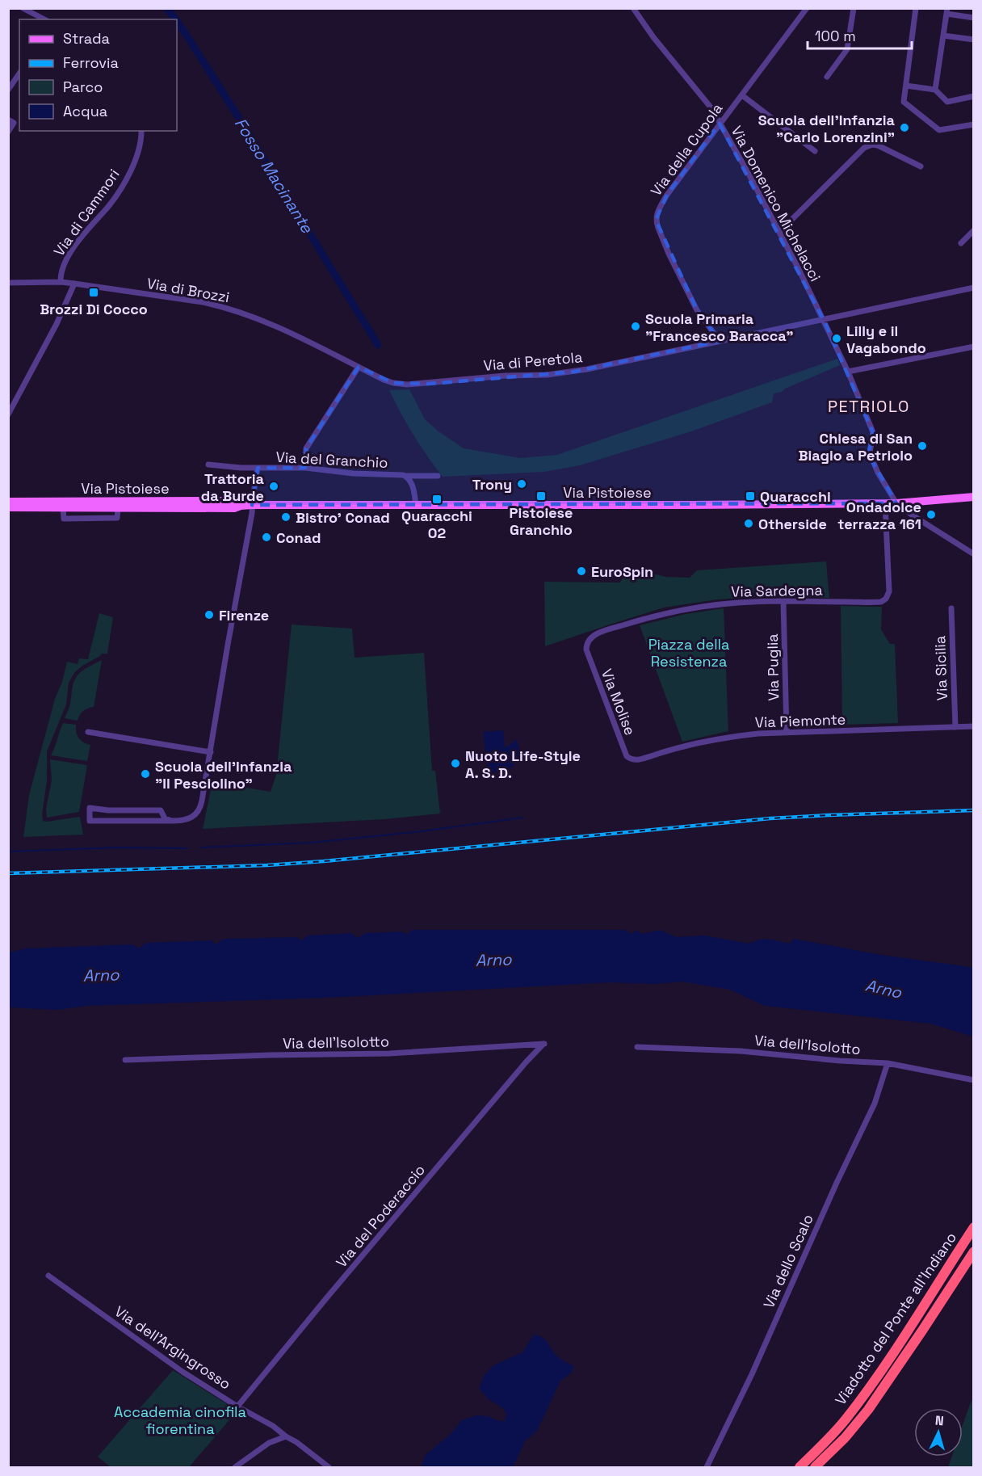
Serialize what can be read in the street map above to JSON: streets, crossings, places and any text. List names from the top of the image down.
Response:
{
  "streets": {
    "highway": ["Viadotto del Ponte all'Indiano"],
    "main road": ["Via Pistoiese"],
    "street": [
      "Via della Cupola",
      "Via Domenico Michelacci",
      "Via di Cammori",
      "Via di Brozzi",
      "Via di Peretola",
      "Via del Granchio",
      "Via Sardegna",
      "Via Puglia",
      "Via Sicilia",
      "Via Molise",
      "Via Piemonte",
      "Via dell'Isolotto",
      "Via del Poderaccio",
      "Via dello Scalo",
      "Via dell'Argingrosso"
    ]
  },
  "crossings": [
    ["Via della Cupola", "Via Domenico Michelacci"],
    ["Via della Cupola", "Via di Peretola"],
    ["Via Domenico Michelacci", "Via di Peretola"],
    ["Via Domenico Michelacci", "Via Pistoiese"],
    ["Via di Cammori", "Via di Brozzi"],
    ["Via di Brozzi", "Via di Peretola"],
    ["Via del Granchio", "Via Pistoiese"],
    ["Via Pistoiese", "Via Sardegna"],
    ["Via Sardegna", "Via Puglia"],
    ["Via Sardegna", "Via Molise"],
    ["Via Puglia", "Via Piemonte"],
    ["Via Sicilia", "Via Piemonte"],
    ["Via Molise", "Via Piemonte"],
    ["Via dell'Isolotto", "Via del Poderaccio"],
    ["Via dell'Isolotto", "Via dello Scalo"],
    ["Via del Poderaccio", "Via dell'Argingrosso"]
  ],
  "districts": ["PETRIOLO"],
  "water": ["Fosso Macinante", "Arno"],
  "parks": ["Piazza della Resistenza", "Accademia cinofila fiorentina"],
  "places": {
    "other": [
      "Scuola dell'Infanzia \"Carlo Lorenzini\"",
      "Scuola Primaria \"Francesco Baracca\"",
      "Lilly e il Vagabondo",
      "Chiesa di San Biagio a Petriolo",
      "Trony",
      "Trattoria da Burde",
      "Ondadolce terrazza 161",
      "Bistro' Conad",
      "Otherside",
      "Conad",
      "EuroSpin",
      "Firenze",
      "Nuoto Life-Style A. S. D.",
      "Scuola dell'Infanzia \"Il Pesciolino\""
    ],
    "transit": [
      "Brozzi Di Cocco",
      "Pistoiese Granchio",
      "Quaracchi",
      "Quaracchi 02"
    ]
  },
  "legend": [
    "Strada",
    "Ferrovia",
    "Parco",
    "Acqua"
  ],
  "scale_bar": "100 m",
  "north": "top"
}
